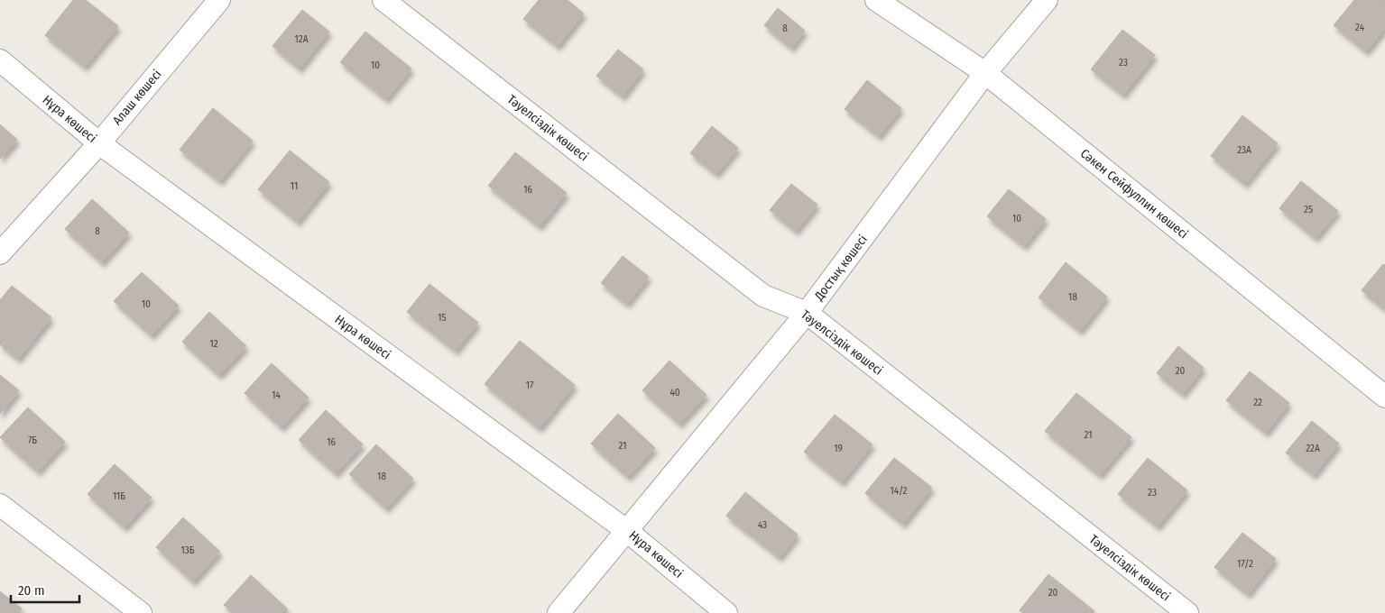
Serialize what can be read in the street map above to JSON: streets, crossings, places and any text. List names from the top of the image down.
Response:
{
  "streets": {
    "street": [
      "Алаш көшесі",
      "Нұра көшесі",
      "Тәуелсіздік көшесі",
      "Сәкен Сейфуллин көшесі",
      "Достық көшесі"
    ]
  },
  "crossings": [
    ["Алаш көшесі", "Нұра көшесі"],
    ["Нұра көшесі", "Достық көшесі"],
    ["Тәуелсіздік көшесі", "Достық көшесі"],
    ["Сәкен Сейфуллин көшесі", "Достық көшесі"]
  ],
  "house_numbers": [
    "24",
    "8",
    "12А",
    "23",
    "10",
    "23А",
    "11",
    "16",
    "25",
    "10",
    "8",
    "18",
    "10",
    "15",
    "12",
    "20",
    "17",
    "40",
    "14",
    "22",
    "21",
    "7Б",
    "16",
    "21",
    "19",
    "22А",
    "18",
    "14/2",
    "23",
    "11Б",
    "43",
    "13Б",
    "17/2",
    "20"
  ],
  "scale_bar": "20 m"
}
